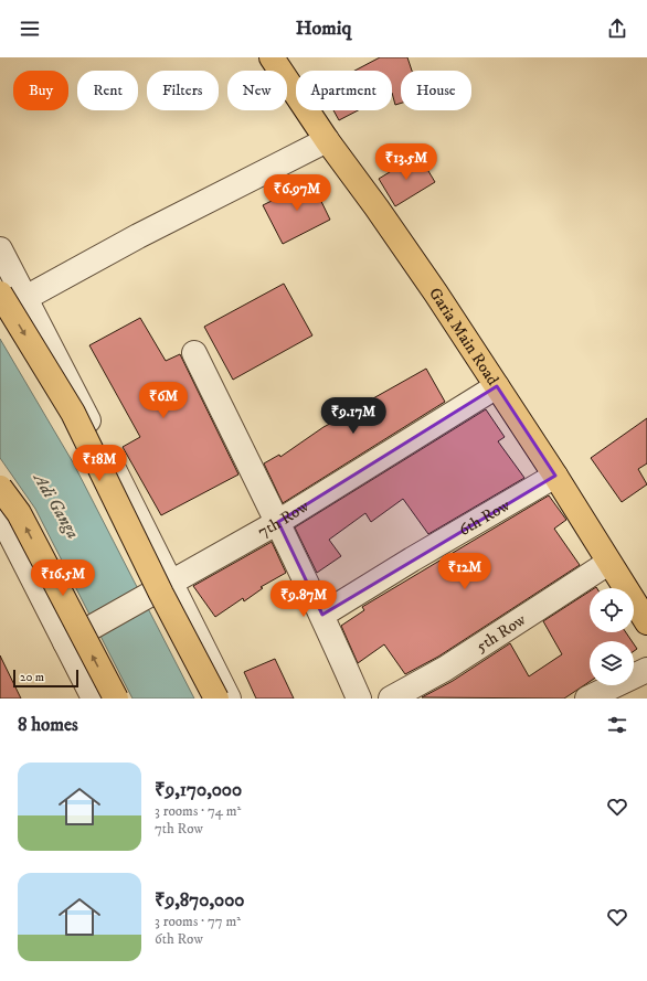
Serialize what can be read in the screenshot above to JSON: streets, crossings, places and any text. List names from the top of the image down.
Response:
{
  "streets": {
    "main road": ["Garia Main Road"],
    "street": ["6th Row", "7th Row", "5th Row"]
  },
  "crossings": [
    ["Garia Main Road", "6th Row"],
    ["Garia Main Road", "7th Row"],
    ["Garia Main Road", "5th Row"]
  ],
  "water": ["Adi Ganga"],
  "scale_bar": "20 m",
  "page": {
    "header": "Homiq",
    "chip": [
      "Buy",
      "Rent",
      "Filters",
      "New",
      "Apartment",
      "House"
    ],
    "price": [
      "₹13.5M",
      "₹6.97M",
      "₹6M",
      "₹9.17M",
      "₹18M",
      "₹12M",
      "₹16.5M",
      "₹9.87M"
    ],
    "scale": "20 m",
    "heading": "8 homes",
    "list": [
      {
        "name": "₹9,170,000",
        "note": "3 rooms · 74 m² · 7th Row"
      },
      {
        "name": "₹9,870,000",
        "note": "3 rooms · 77 m² · 6th Row"
      }
    ]
  }
}
